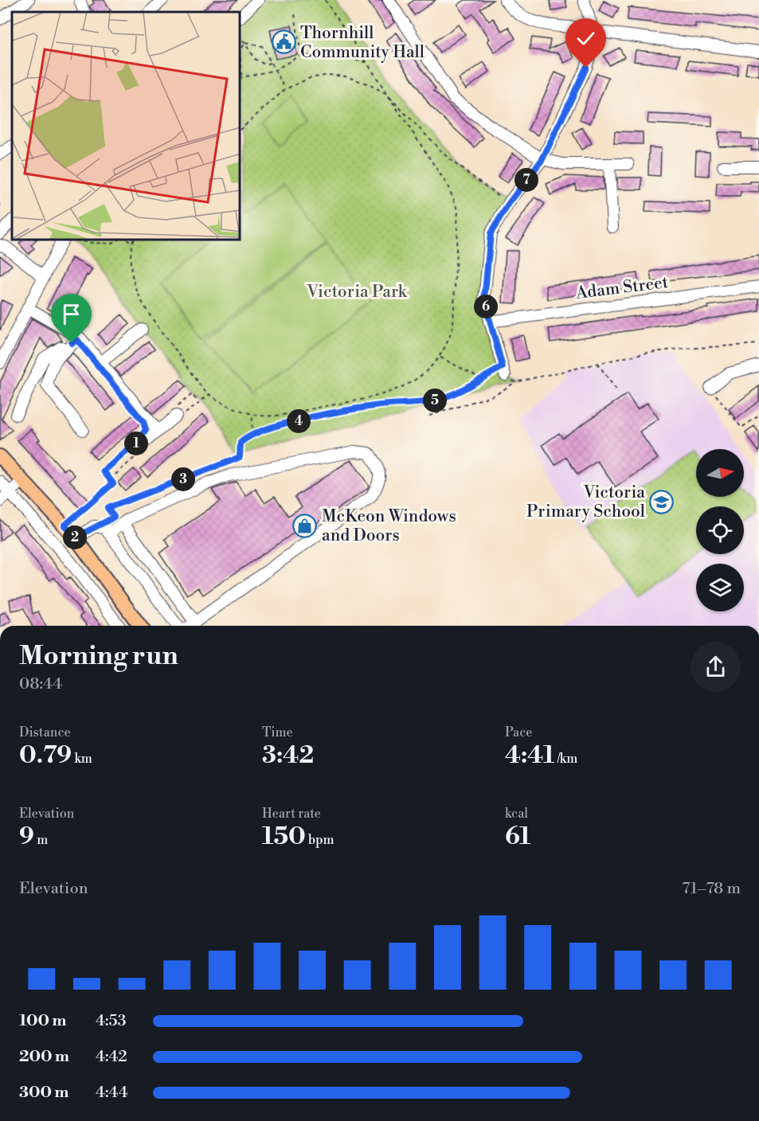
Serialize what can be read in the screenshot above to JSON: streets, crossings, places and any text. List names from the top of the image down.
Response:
{
  "streets": {
    "street": ["Adam Street"]
  },
  "parks": ["Victoria Park"],
  "places": {
    "public building": ["Thornhill Community Hall"],
    "school or university": ["Victoria Primary School"],
    "shop": ["McKeon Windows and Doors"]
  },
  "north": "right",
  "page": {
    "pins": [
      "7",
      "6",
      "5",
      "4",
      "1",
      "3",
      "2"
    ],
    "heading": ["Morning run", "08:44"],
    "stats": [
      ["Distance", "0.79 km"],
      ["Time", "3:42"],
      ["Pace", "4:41 /km"],
      ["Elevation", "9 m"],
      ["Heart rate", "150 bpm"],
      ["kcal", "61"]
    ],
    "chart": ["Elevation", "71–78 m"],
    "list": [
      {
        "name": "100 m",
        "note": "4:53"
      },
      {
        "name": "200 m",
        "note": "4:42"
      },
      {
        "name": "300 m",
        "note": "4:44"
      }
    ]
  }
}
